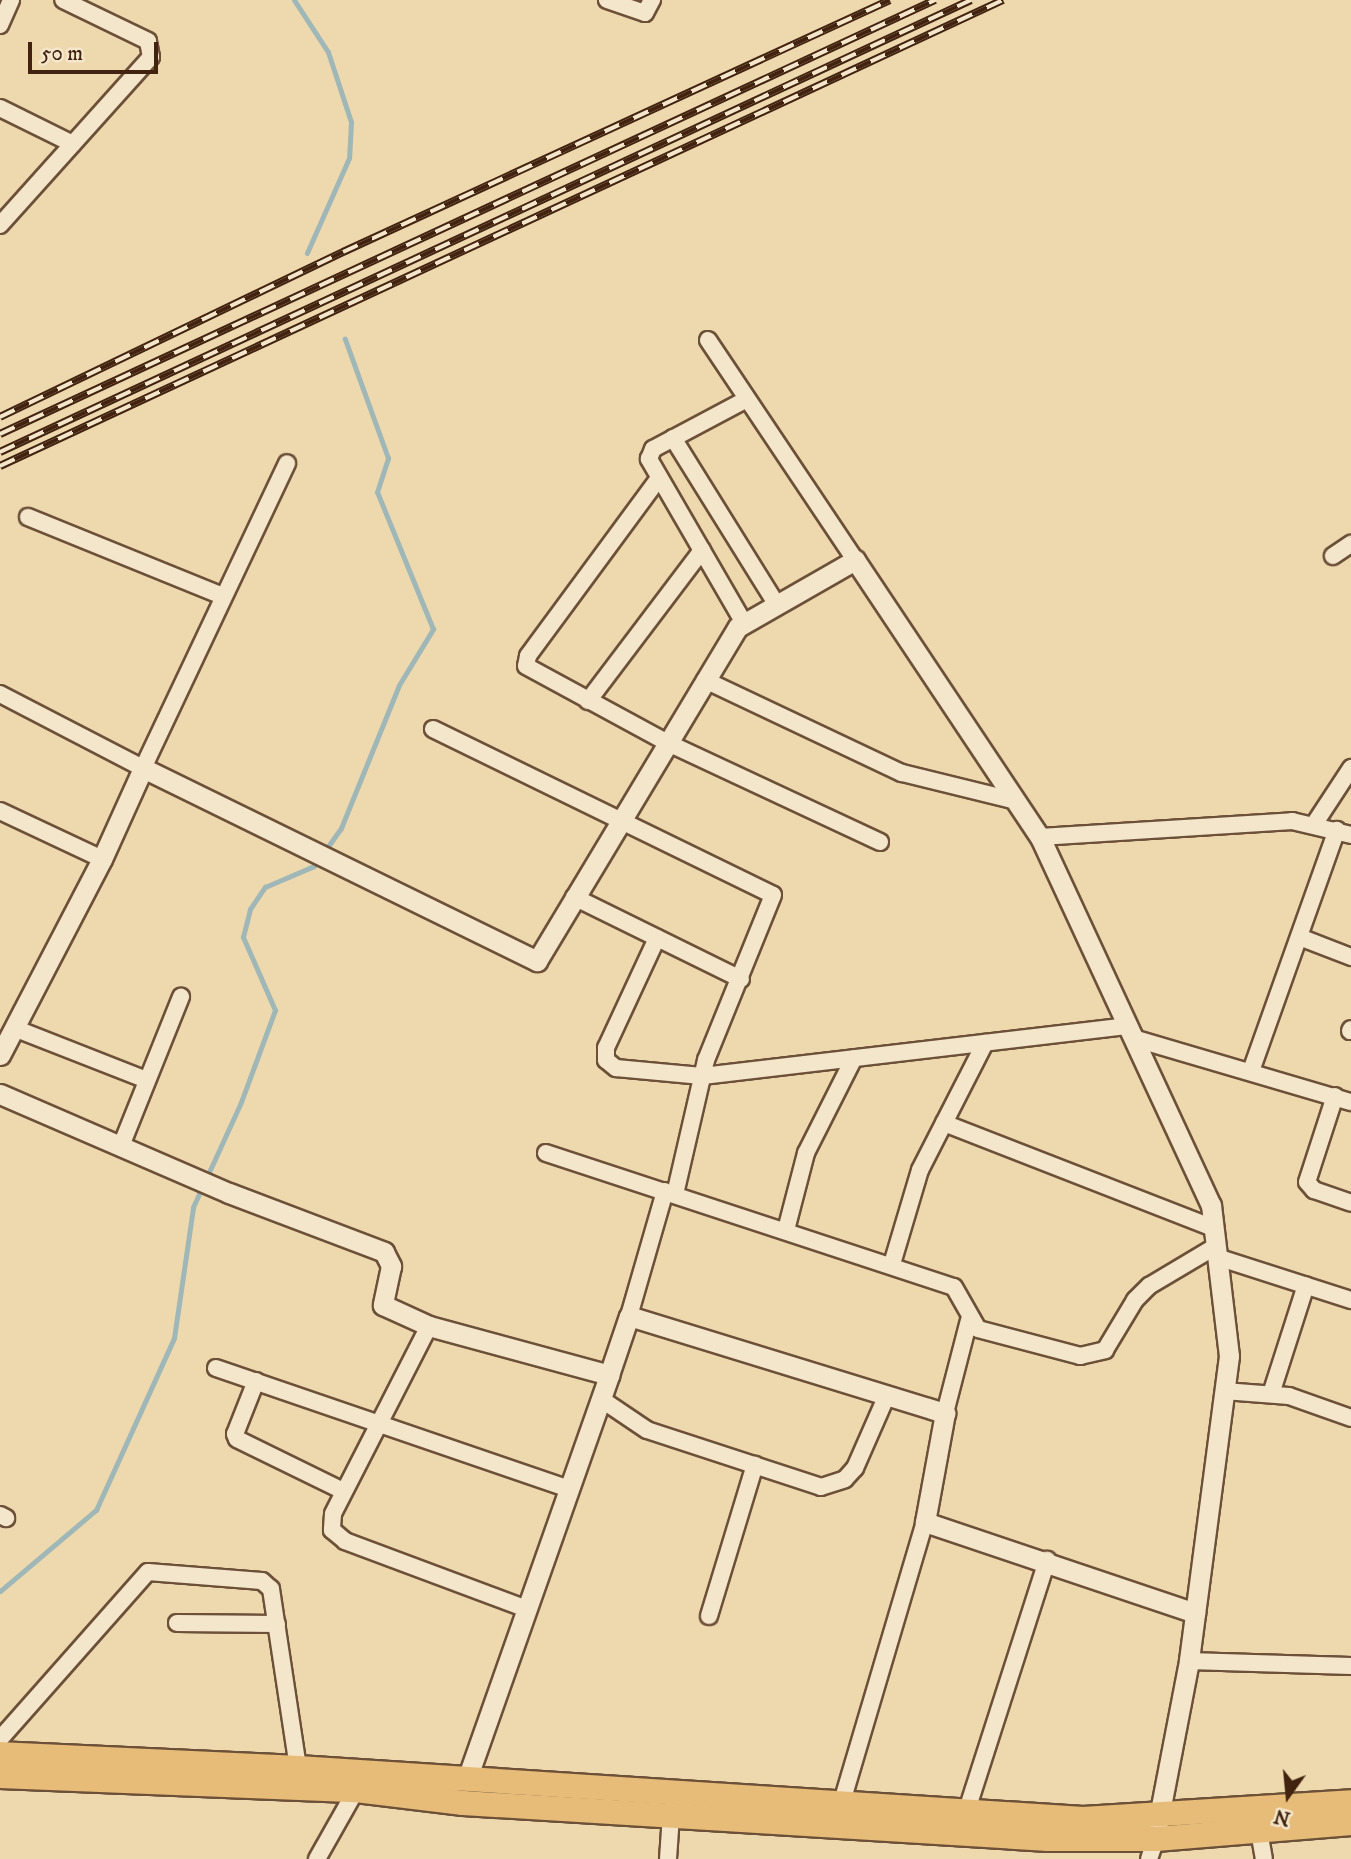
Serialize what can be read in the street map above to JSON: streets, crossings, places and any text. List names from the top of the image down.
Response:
{
  "scale_bar": "50 m",
  "north": "bottom"
}
